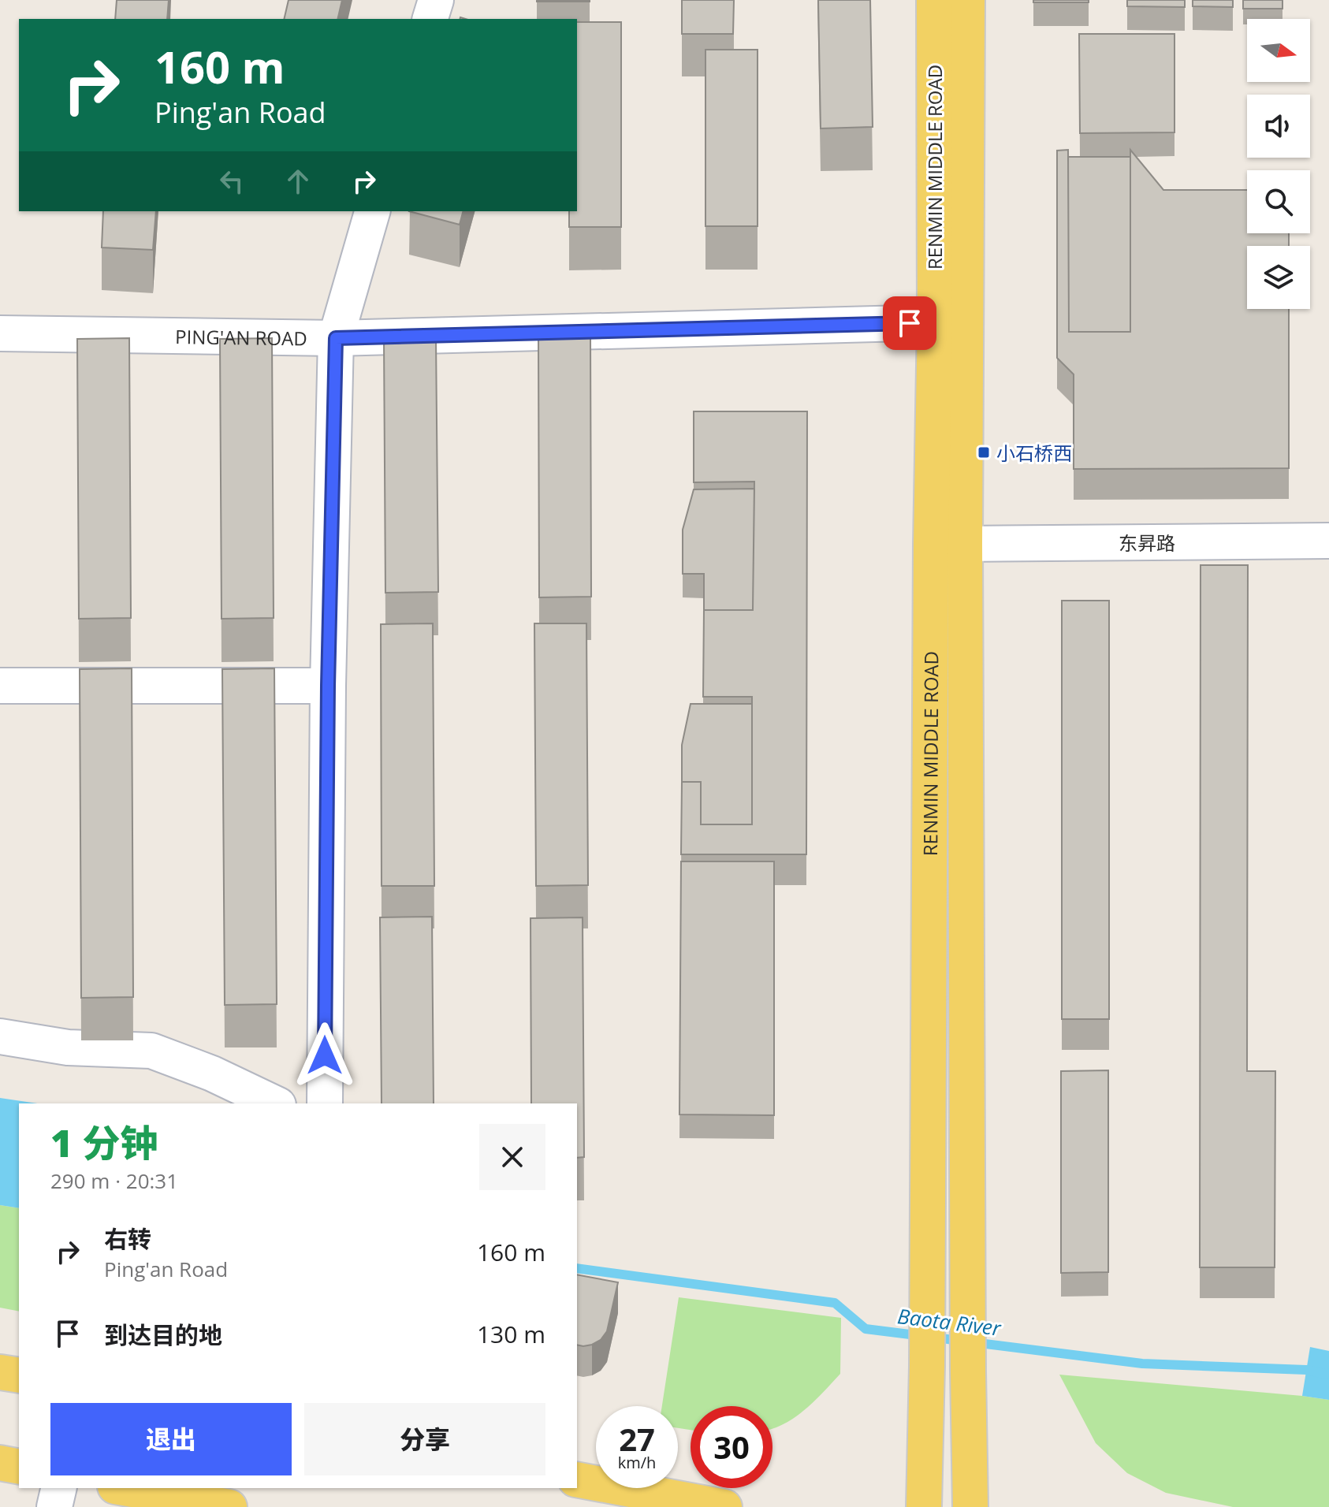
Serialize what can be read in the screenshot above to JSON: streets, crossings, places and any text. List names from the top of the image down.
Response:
{
  "streets": {
    "main road": ["RENMIN MIDDLE ROAD"],
    "street": ["PING'AN ROAD", "东昇路"]
  },
  "crossings": [
    ["RENMIN MIDDLE ROAD", "PING'AN ROAD"],
    ["RENMIN MIDDLE ROAD", "东昇路"]
  ],
  "water": ["Baota River"],
  "places": {
    "transit": ["小石桥西"]
  },
  "north": "right",
  "page": {
    "turn": ["160 m", "Ping'an Road"],
    "heading": ["1 分钟", "290 m · 20:31"],
    "list": [
      {
        "name": "右转",
        "note": "Ping'an Road",
        "value": "160 m"
      },
      {
        "name": "到达目的地",
        "value": "130 m"
      }
    ],
    "buttons": ["退出", "分享"],
    "speed": "27 km/h",
    "limit": "30"
  }
}
